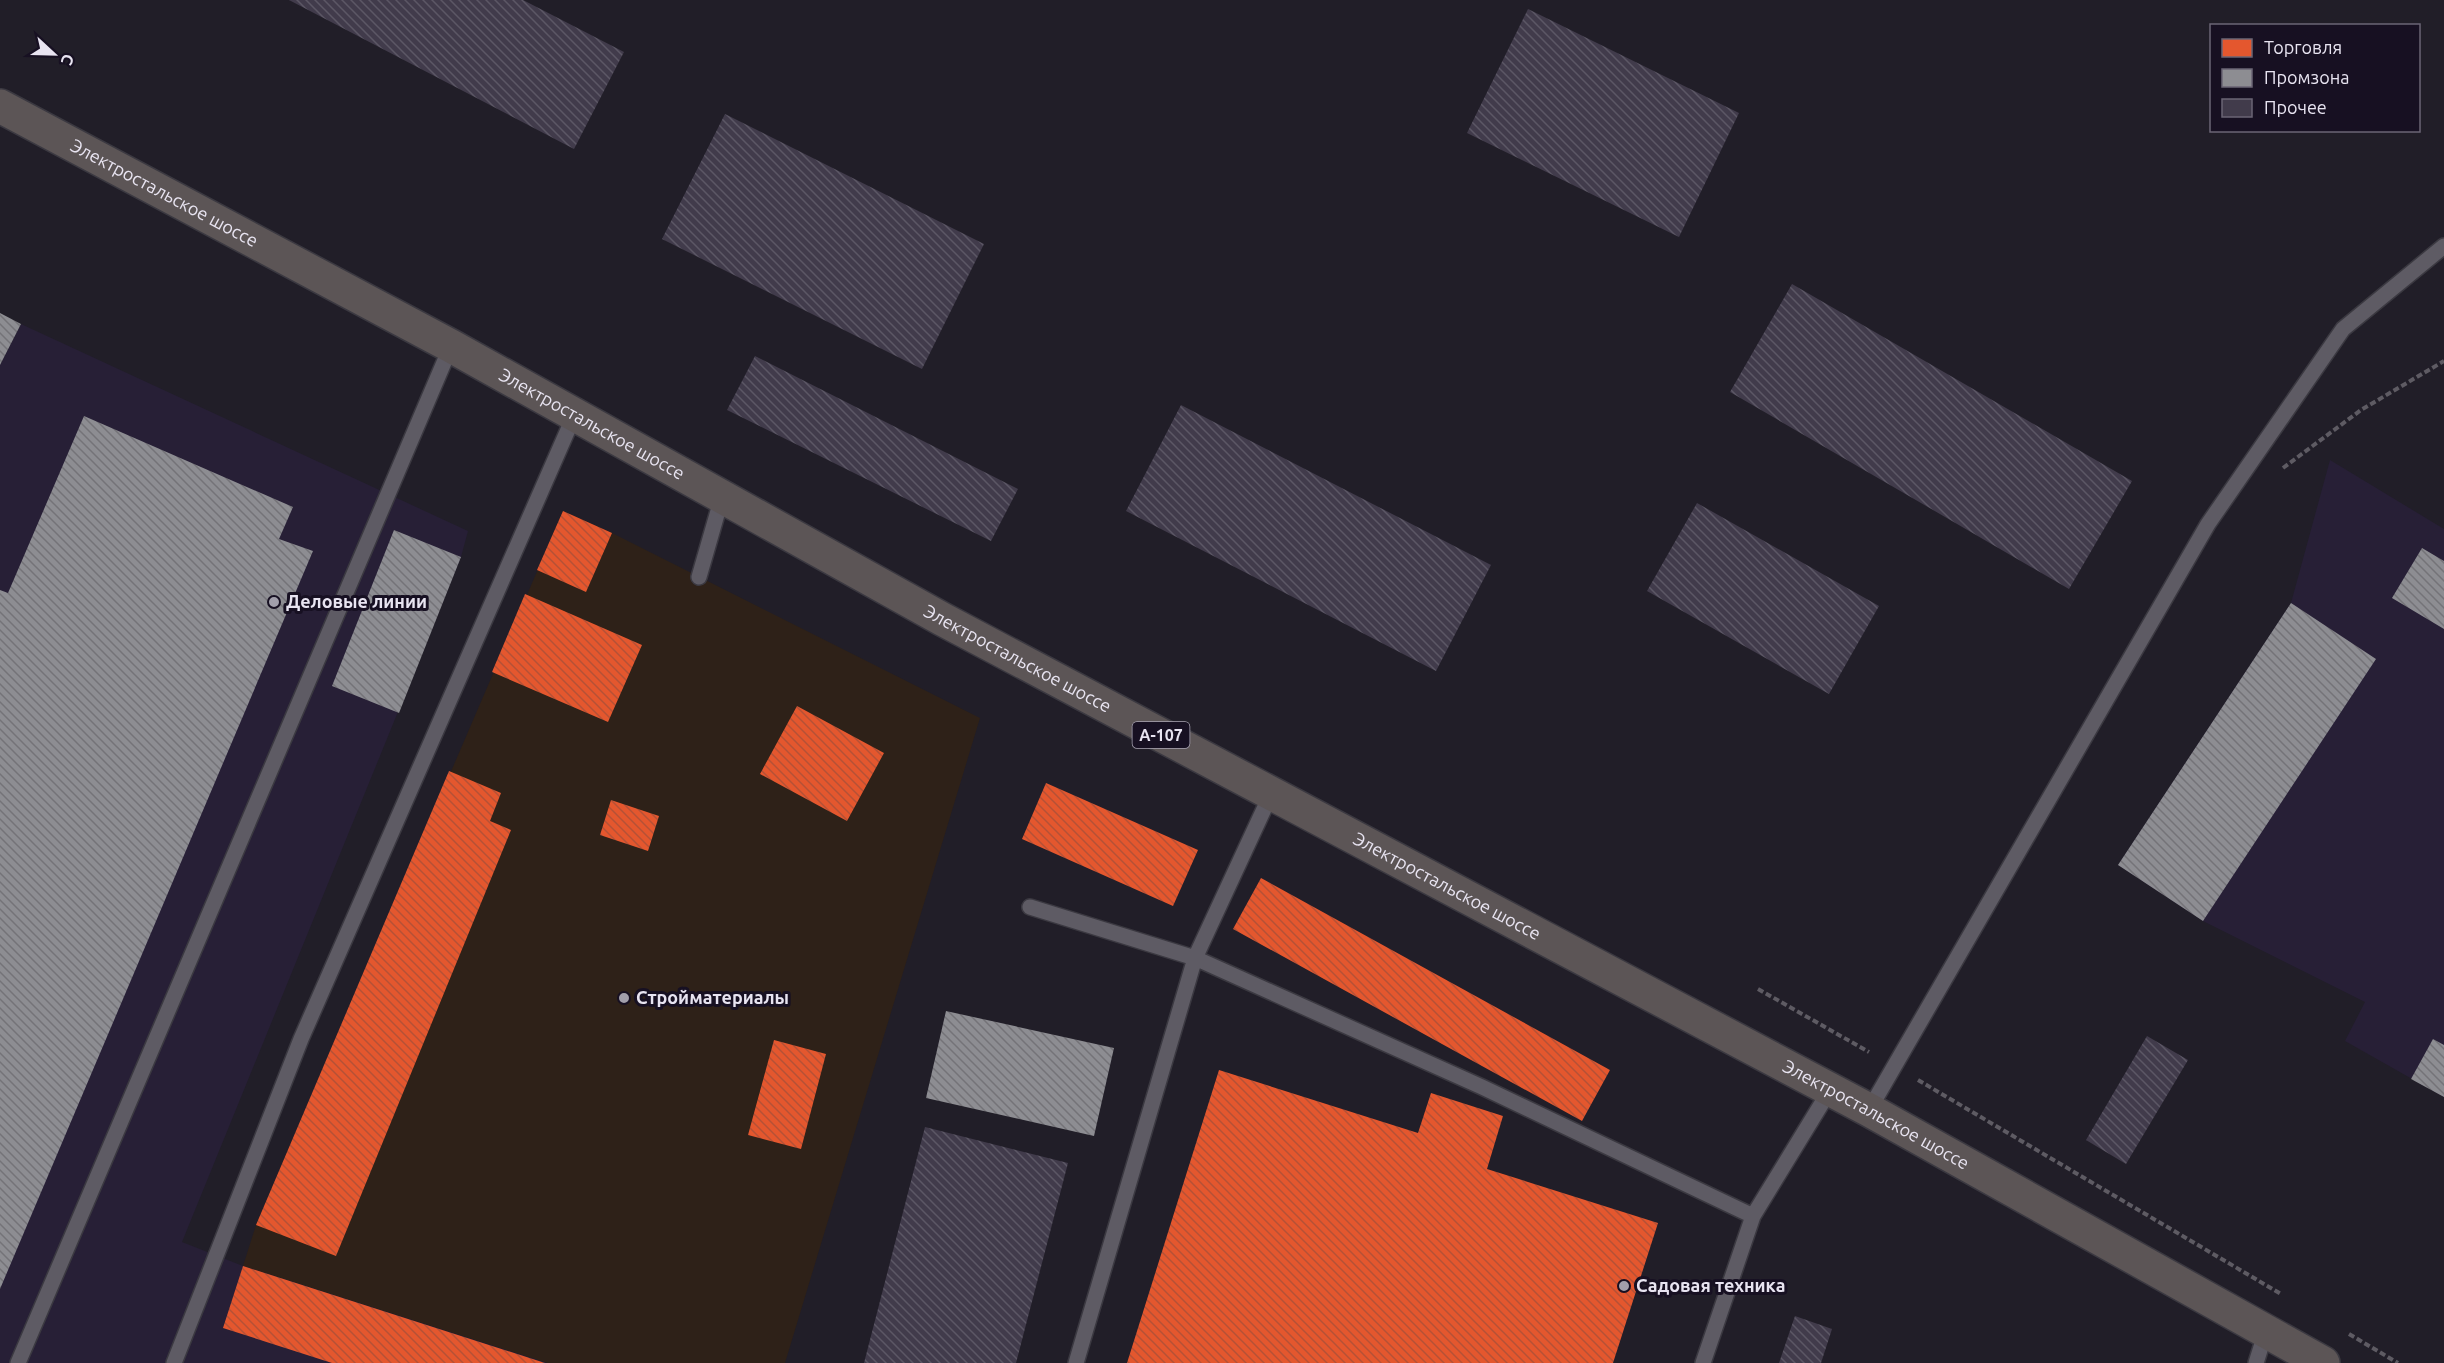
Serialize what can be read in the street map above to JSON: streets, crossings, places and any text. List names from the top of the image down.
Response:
{
  "streets": {
    "main road": ["Электростальское шоссе", "А-107"]
  },
  "places": ["Деловые линии", "Стройматериалы", "Садовая техника"],
  "legend": ["Торговля", "Промзона", "Прочее"],
  "north": "right"
}
